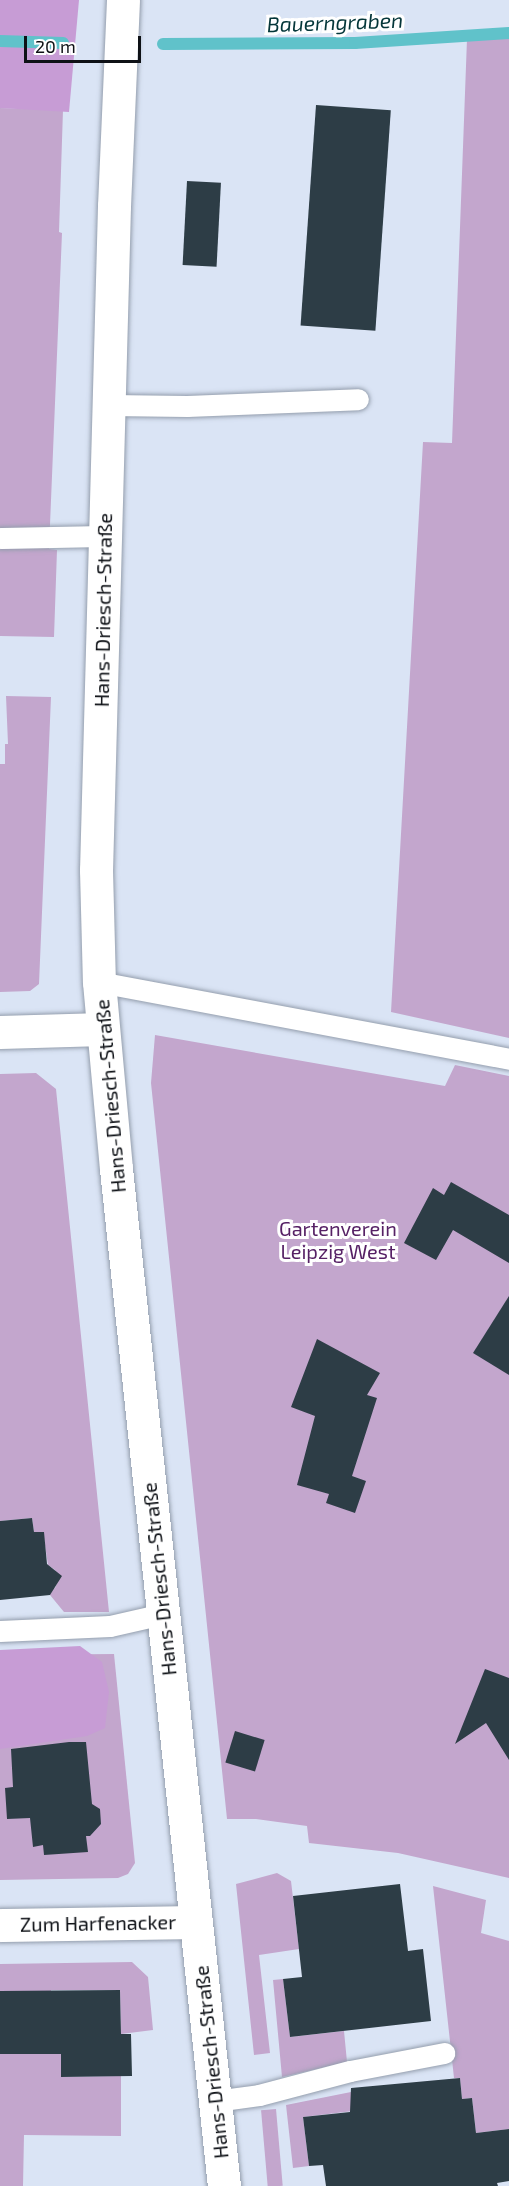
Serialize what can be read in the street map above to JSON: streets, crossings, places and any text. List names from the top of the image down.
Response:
{
  "streets": {
    "main road": ["Hans-Driesch-Straße", "Zum Harfenacker"]
  },
  "crossings": [
    ["Hans-Driesch-Straße", "Zum Harfenacker"]
  ],
  "water": ["Bauerngraben"],
  "parks": ["Gartenverein Leipzig West"],
  "scale_bar": "20 m"
}
